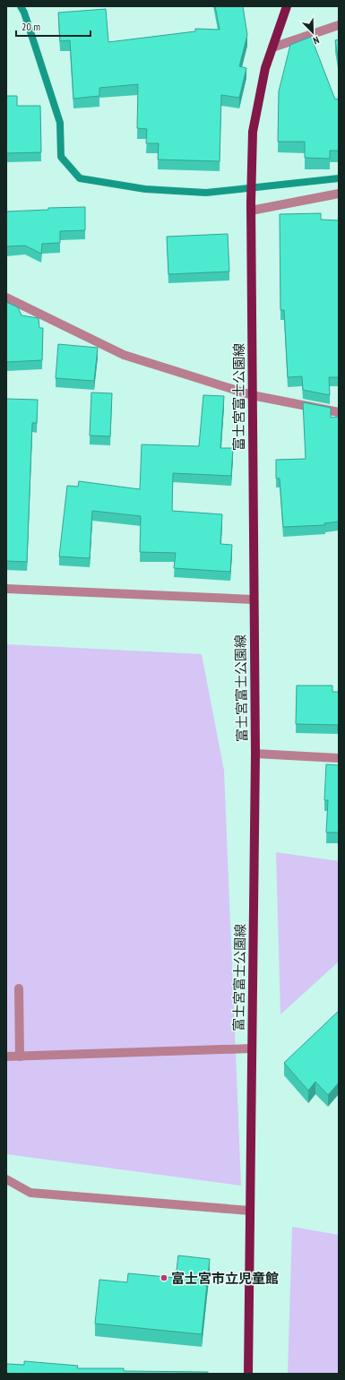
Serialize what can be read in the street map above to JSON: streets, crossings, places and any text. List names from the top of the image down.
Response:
{
  "streets": {
    "main road": ["富士宮富士公園線"]
  },
  "places": ["富士宮市立児童館"],
  "scale_bar": "20 m",
  "north": "bottom right"
}
